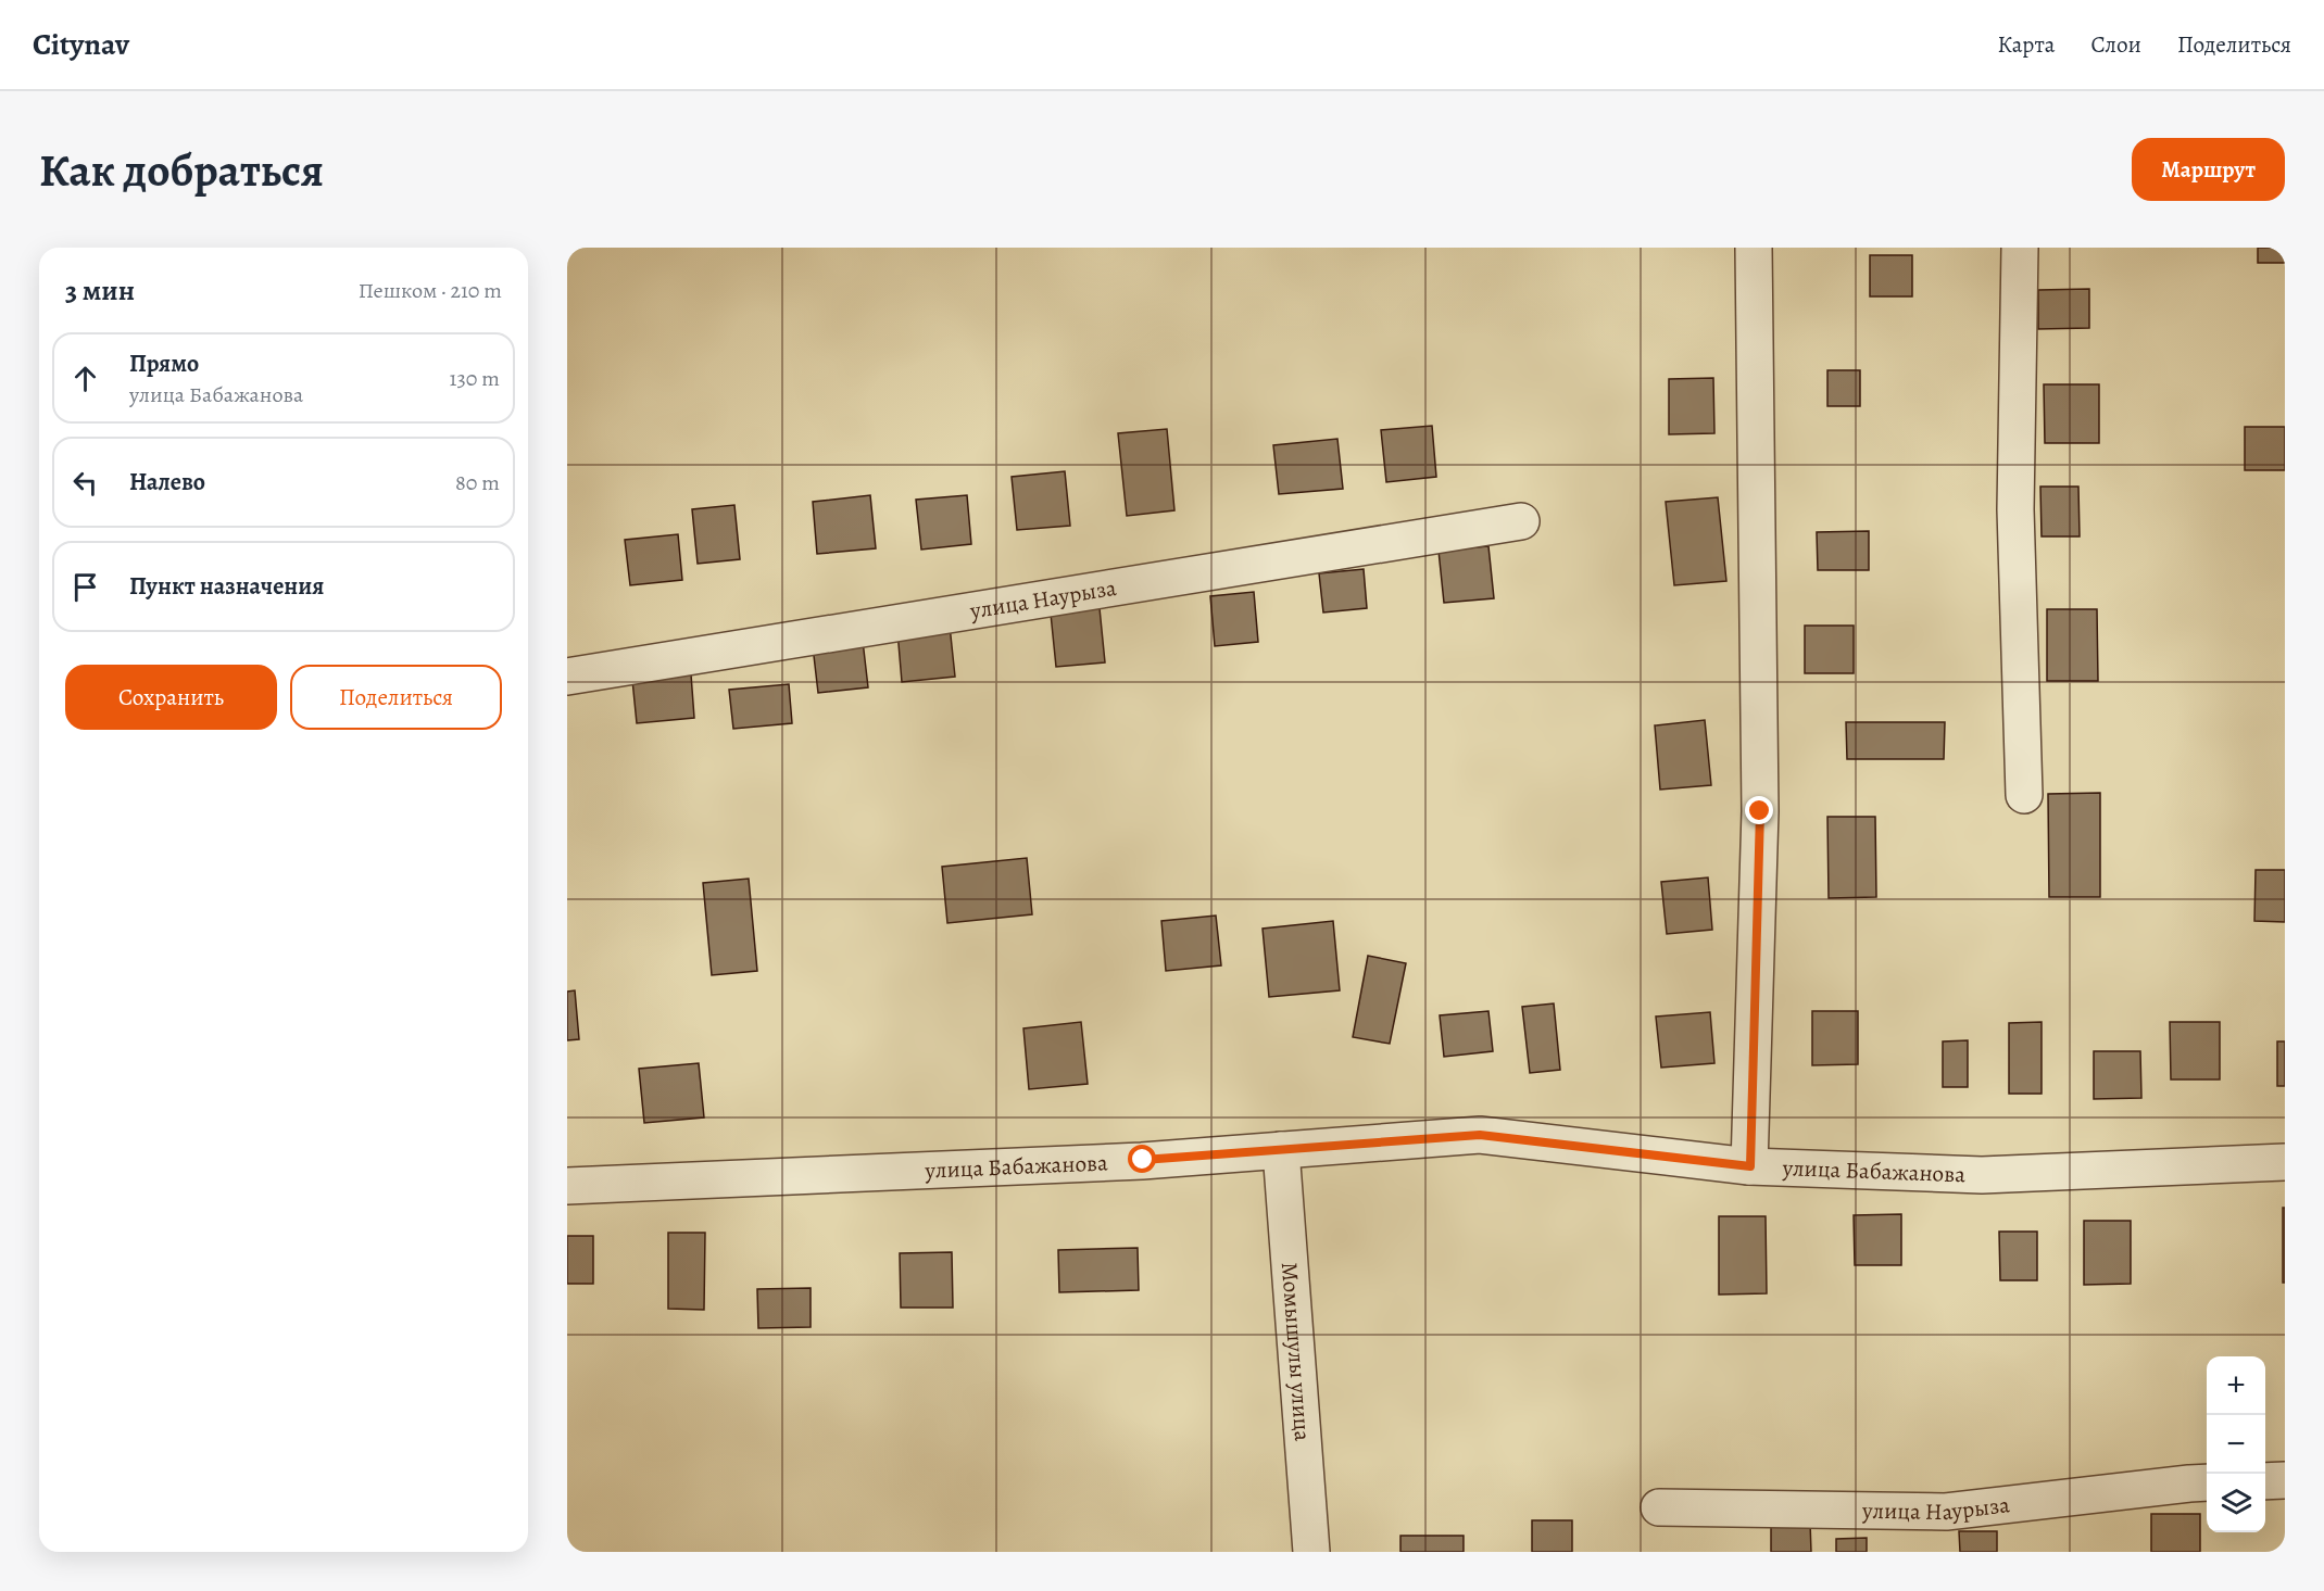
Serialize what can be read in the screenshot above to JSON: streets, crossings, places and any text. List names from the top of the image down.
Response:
{
  "streets": {
    "street": ["улица Наурыза", "улица Бабажанова", "Момышулы улица"]
  },
  "crossings": [
    ["улица Бабажанова", "Момышулы улица"]
  ],
  "page": {
    "header": "Citynav",
    "nav": ["Карта", "Слои", "Поделиться"],
    "buttons": [
      "Маршрут",
      ["Сохранить", "Поделиться"]
    ],
    "title": "Как добраться",
    "heading": ["3 мин", "Пешком · 210 m"],
    "list": [
      ["Прямо", "улица Бабажанова", "130 m"],
      ["Налево", "80 m"],
      "Пункт назначения"
    ],
    "map_buttons": ["+", "−"]
  }
}
